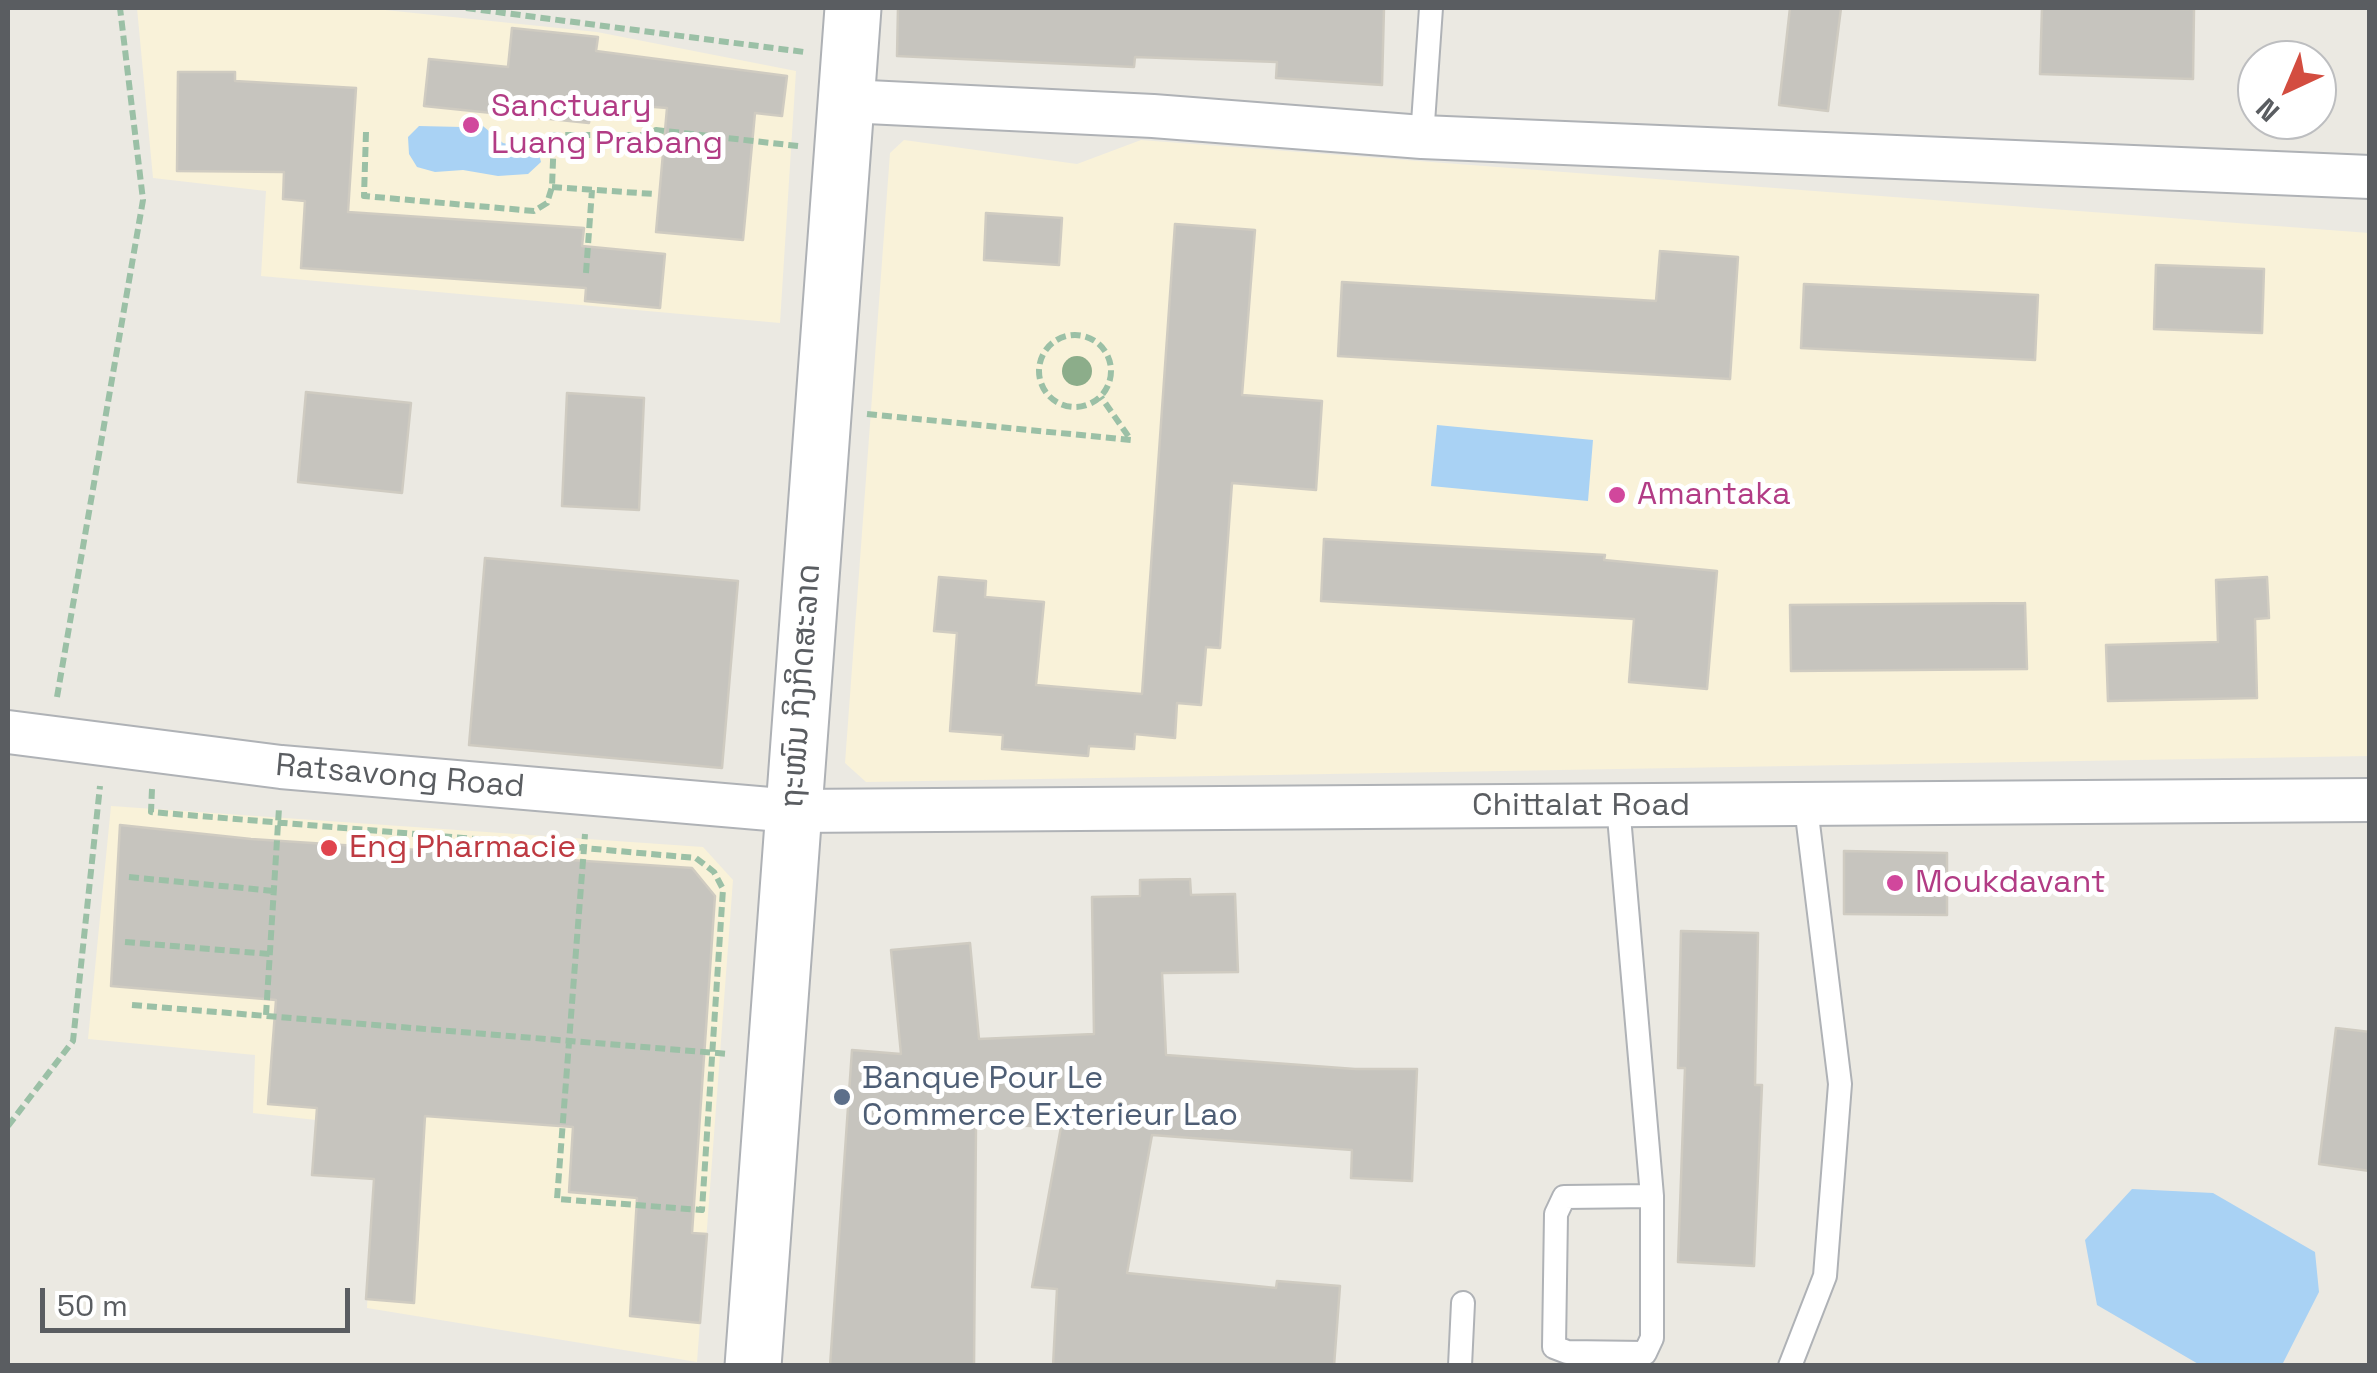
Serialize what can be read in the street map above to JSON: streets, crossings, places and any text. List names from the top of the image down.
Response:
{
  "streets": {
    "street": ["ຖະໜົນ ກິງກິດສະລາດ", "Ratsavong Road", "Chittalat Road"]
  },
  "crossings": [
    ["ຖະໜົນ ກິງກິດສະລາດ", "Ratsavong Road"],
    ["ຖະໜົນ ກິງກິດສະລາດ", "Chittalat Road"],
    ["Ratsavong Road", "Chittalat Road"]
  ],
  "places": [
    "Sanctuary Luang Prabang",
    "Amantaka",
    "Eng Pharmacie",
    "Moukdavant",
    "Banque Pour Le Commerce Exterieur Lao"
  ],
  "scale_bar": "50 m",
  "north": "bottom left"
}
